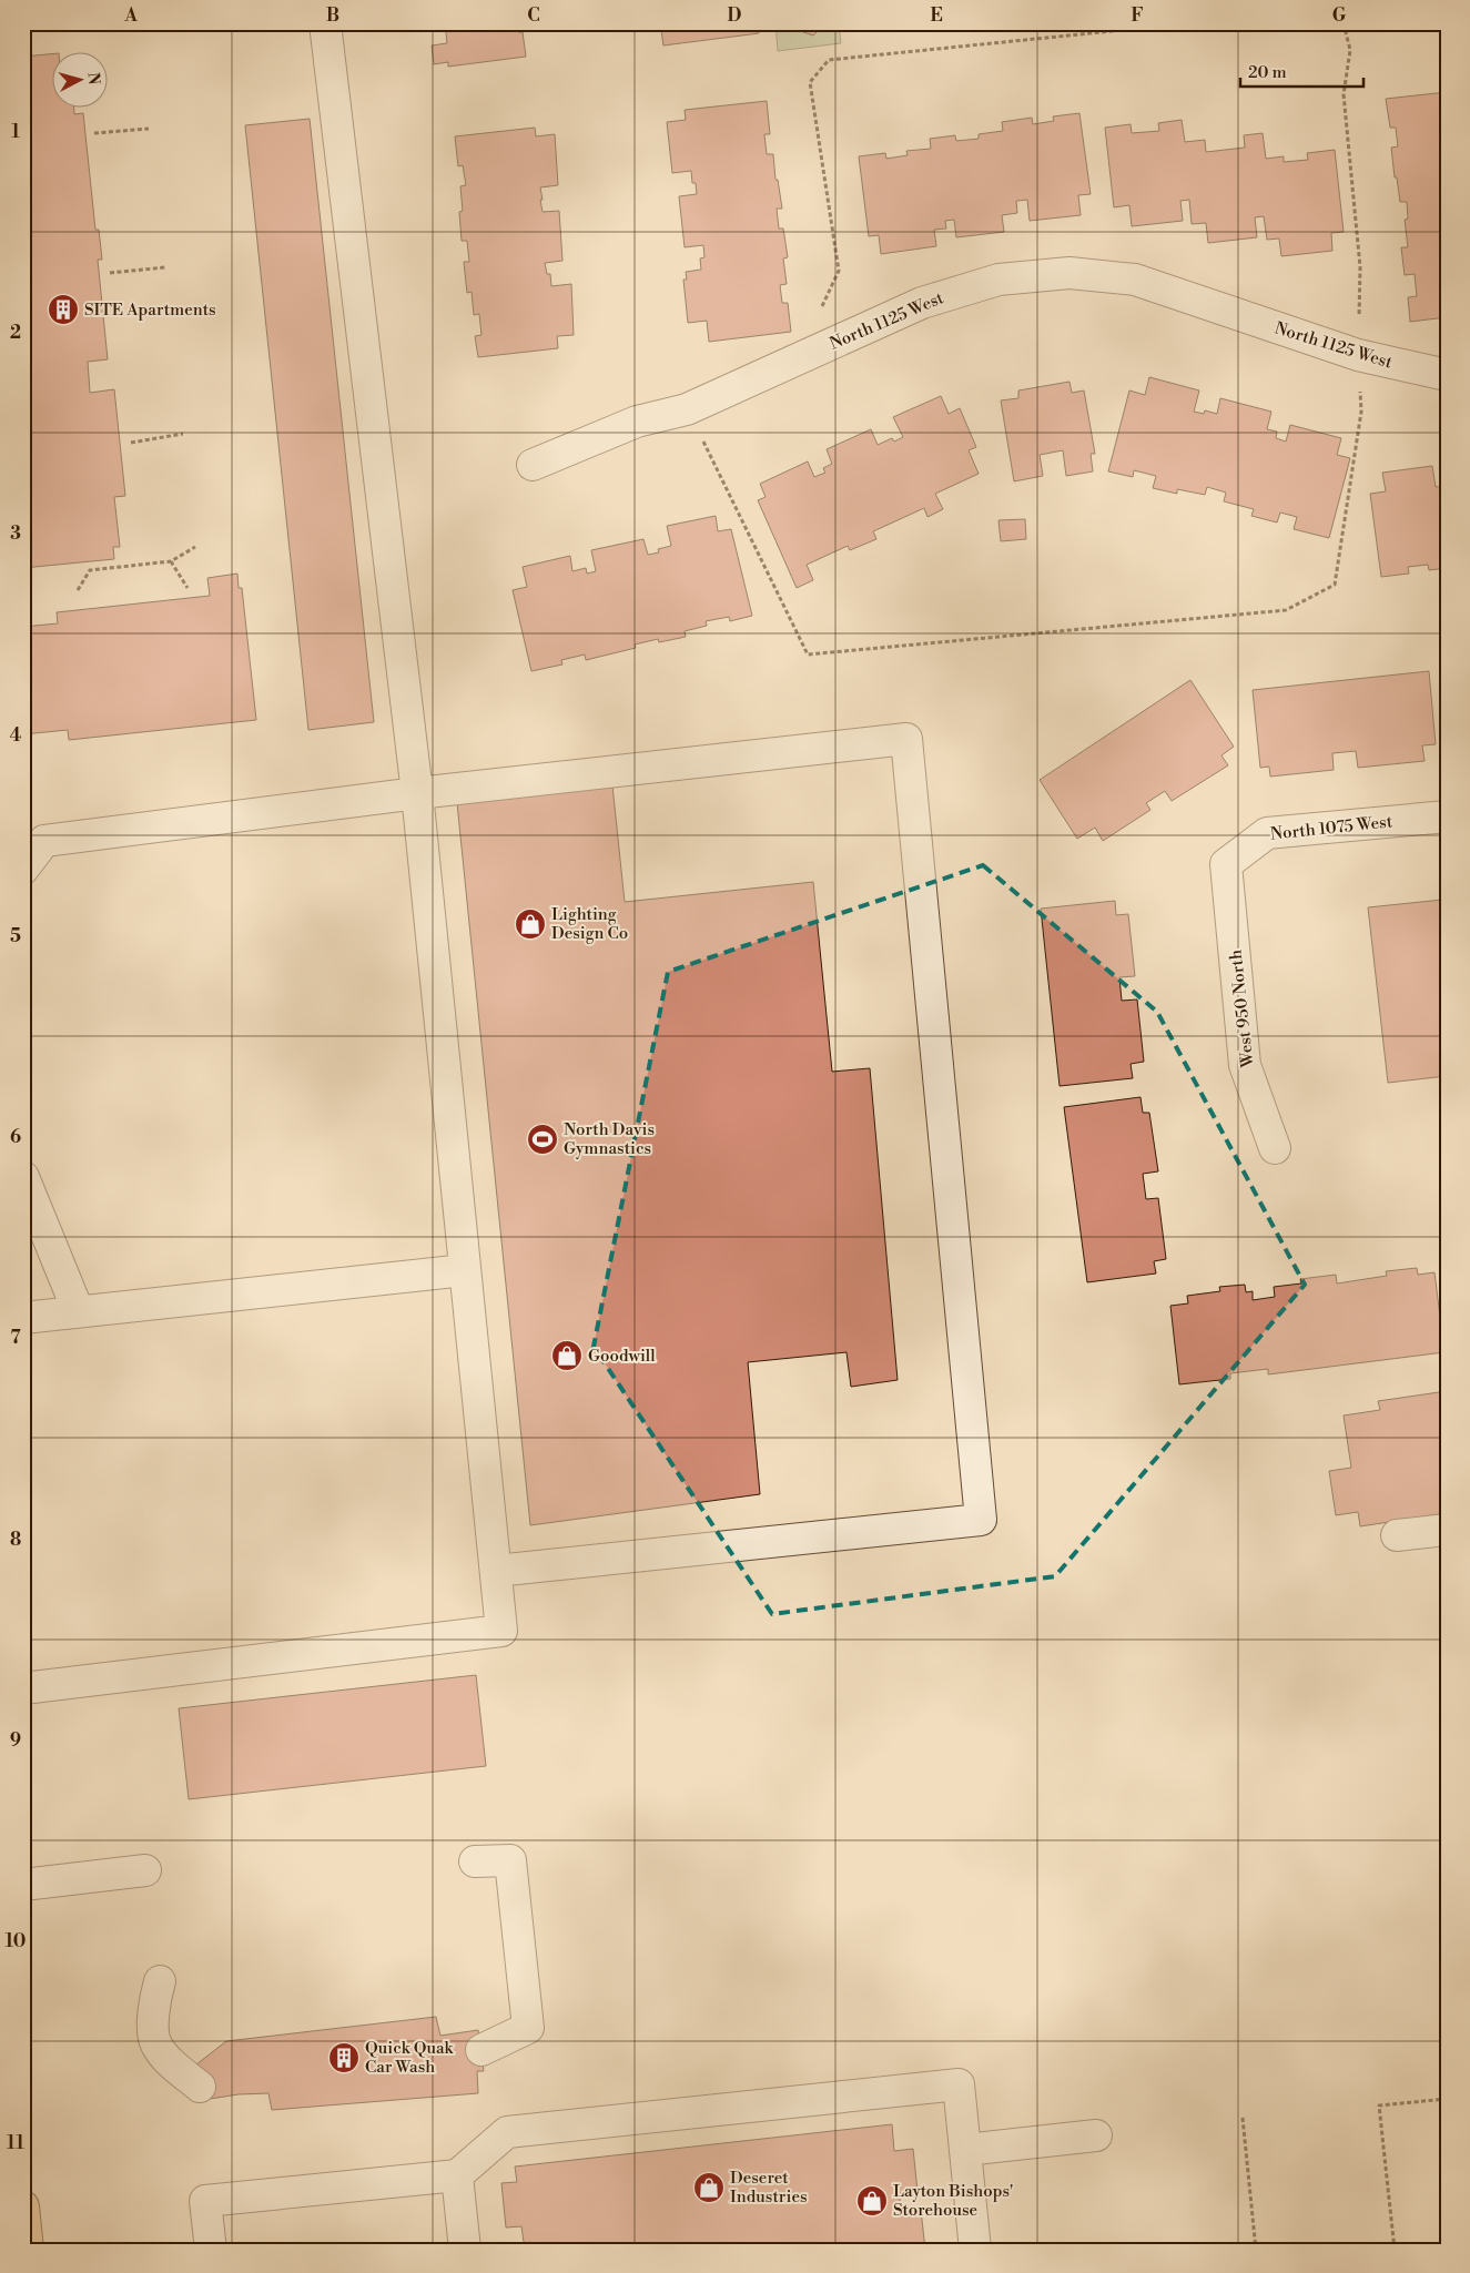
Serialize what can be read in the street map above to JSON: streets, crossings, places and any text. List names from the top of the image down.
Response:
{
  "streets": {
    "street": ["North 1125 West", "North 1075 West", "West 950 North"]
  },
  "crossings": [
    ["North 1075 West", "West 950 North"]
  ],
  "places": {
    "building": ["SITE Apartments", "Quick Quak Car Wash"],
    "shop": [
      "Lighting Design Co",
      "Goodwill",
      "Deseret Industries",
      "Layton Bishops' Storehouse"
    ],
    "sports": ["North Davis Gymnastics"]
  },
  "scale_bar": "20 m",
  "north": "right",
  "grid": {
    "columns": [
      "A",
      "B",
      "C",
      "D",
      "E",
      "F",
      "G"
    ],
    "rows": [
      "1",
      "2",
      "3",
      "4",
      "5",
      "6",
      "7",
      "8",
      "9",
      "10",
      "11"
    ]
  }
}
